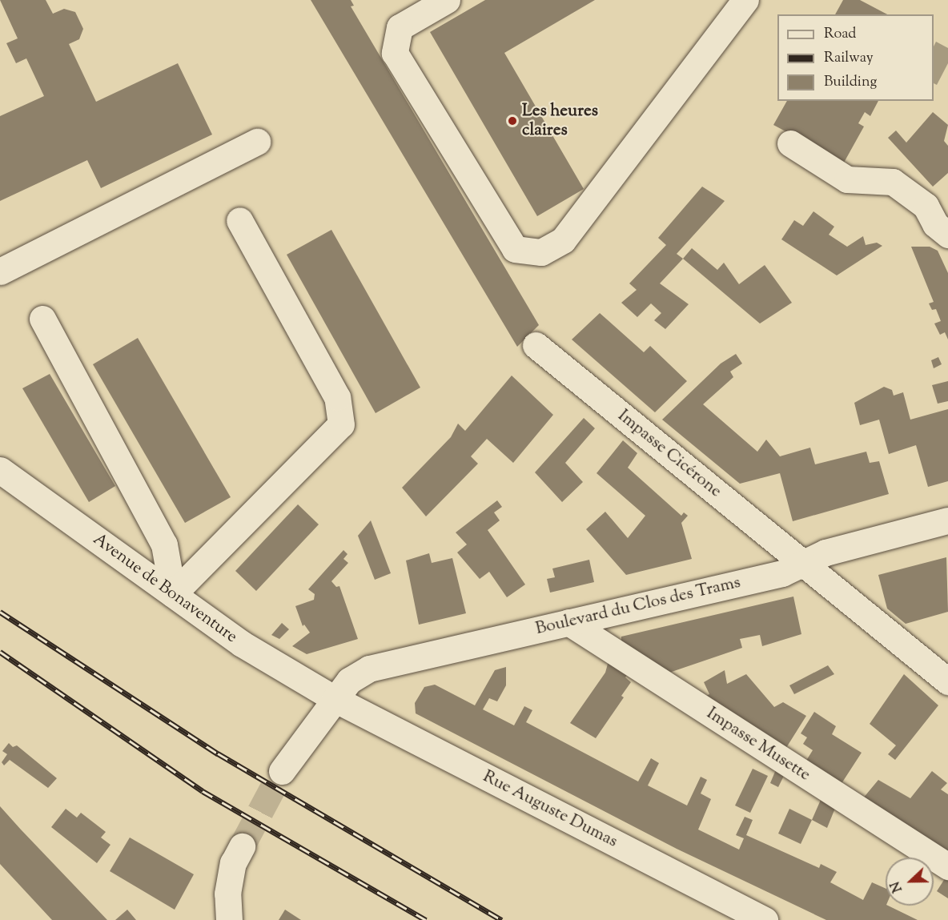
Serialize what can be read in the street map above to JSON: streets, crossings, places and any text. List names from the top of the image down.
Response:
{
  "streets": {
    "street": [
      "Impasse Cicérone",
      "Avenue de Bonaventure",
      "Boulevard du Clos des Trams",
      "Impasse Musette",
      "Rue Auguste Dumas"
    ]
  },
  "crossings": [
    ["Impasse Cicérone", "Boulevard du Clos des Trams"],
    ["Avenue de Bonaventure", "Boulevard du Clos des Trams"],
    ["Avenue de Bonaventure", "Rue Auguste Dumas"],
    ["Boulevard du Clos des Trams", "Impasse Musette"],
    ["Boulevard du Clos des Trams", "Rue Auguste Dumas"]
  ],
  "places": ["Les heures claires"],
  "legend": ["Road", "Railway", "Building"],
  "north": "left"
}
